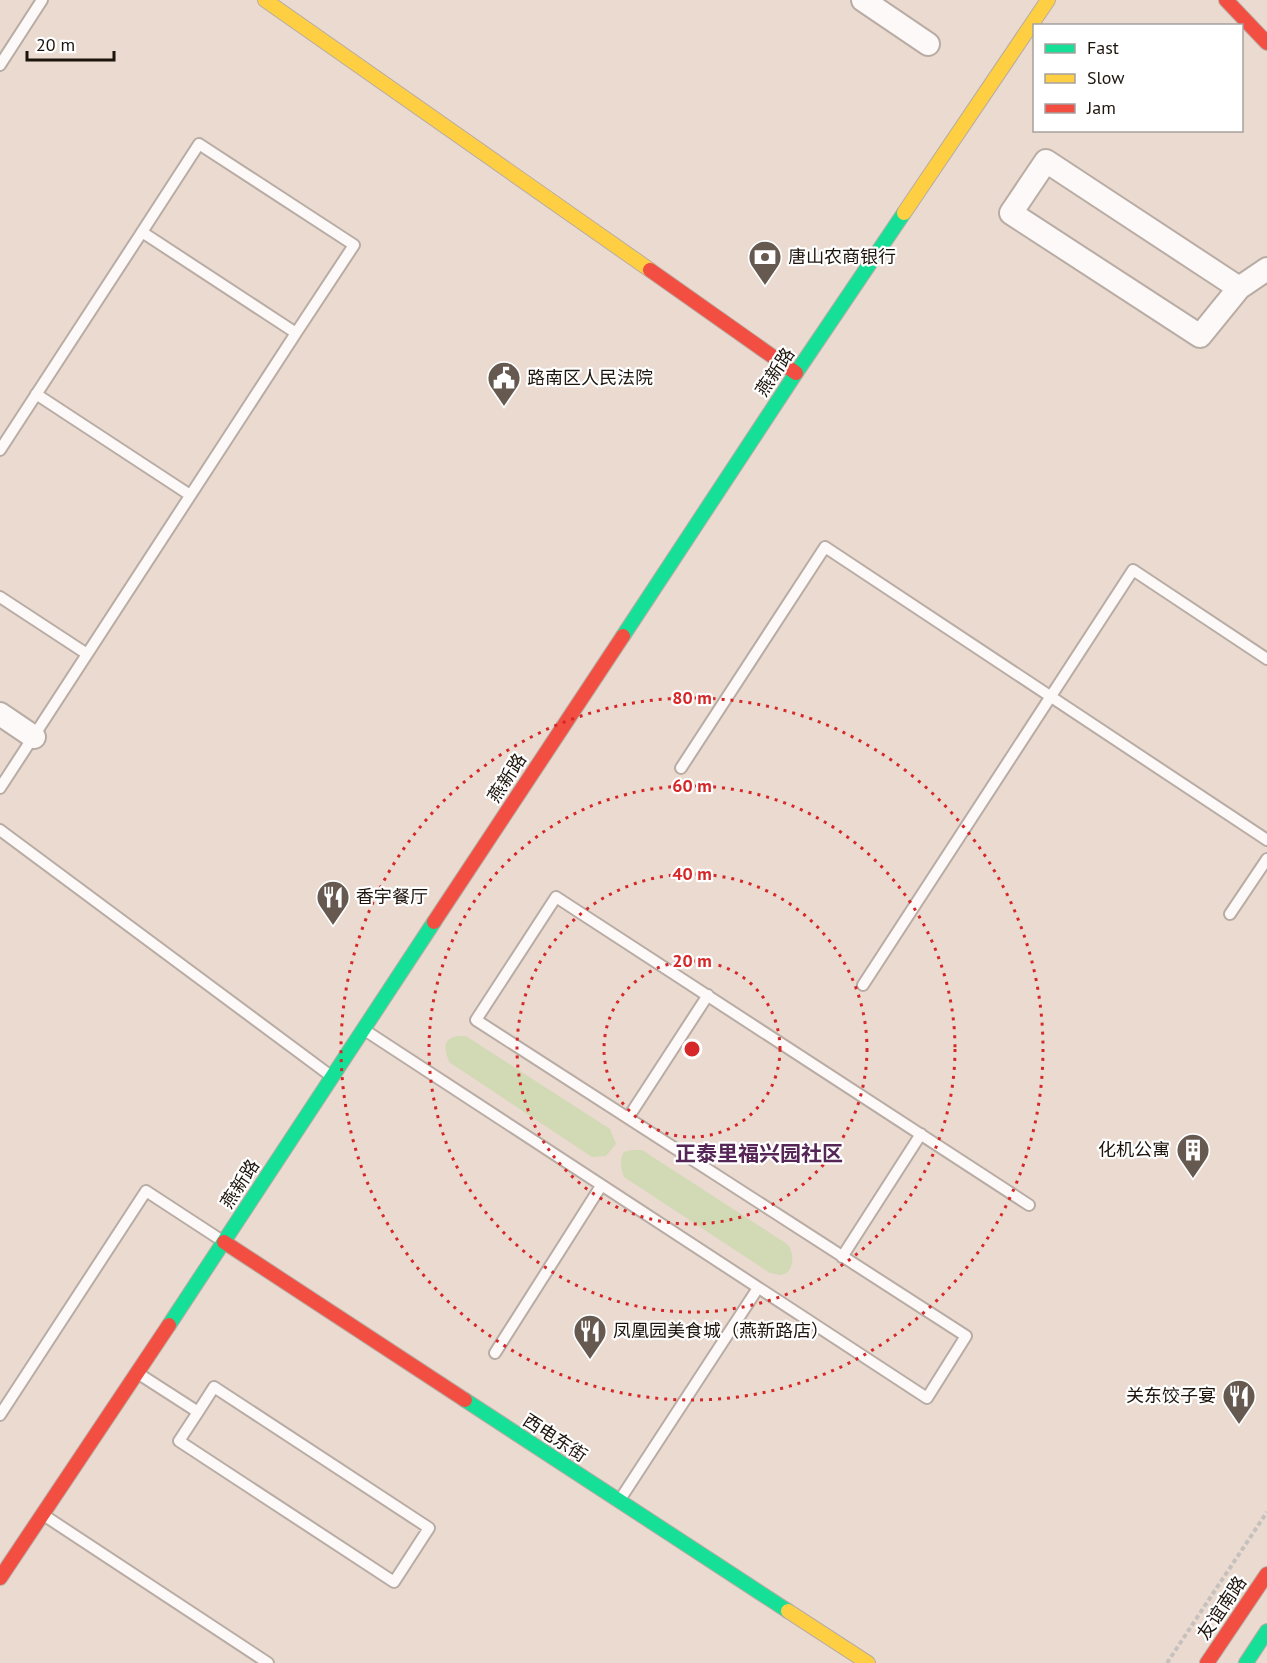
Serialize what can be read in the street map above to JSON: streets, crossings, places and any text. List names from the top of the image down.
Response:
{
  "streets": {
    "street": ["燕新路", "西电东街", "友谊南路"]
  },
  "crossings": [
    ["燕新路", "西电东街"]
  ],
  "districts": ["正泰里福兴园社区"],
  "places": {
    "bank": ["唐山农商银行"],
    "public building": ["路南区人民法院"],
    "restaurant": ["香宇餐厅", "凤凰园美食城（燕新路店）", "关东饺子宴"],
    "building": ["化机公寓"]
  },
  "legend": ["Fast", "Slow", "Jam"],
  "scale_bar": "20 m",
  "rings": [
    "80 m",
    "60 m",
    "40 m",
    "20 m"
  ]
}
